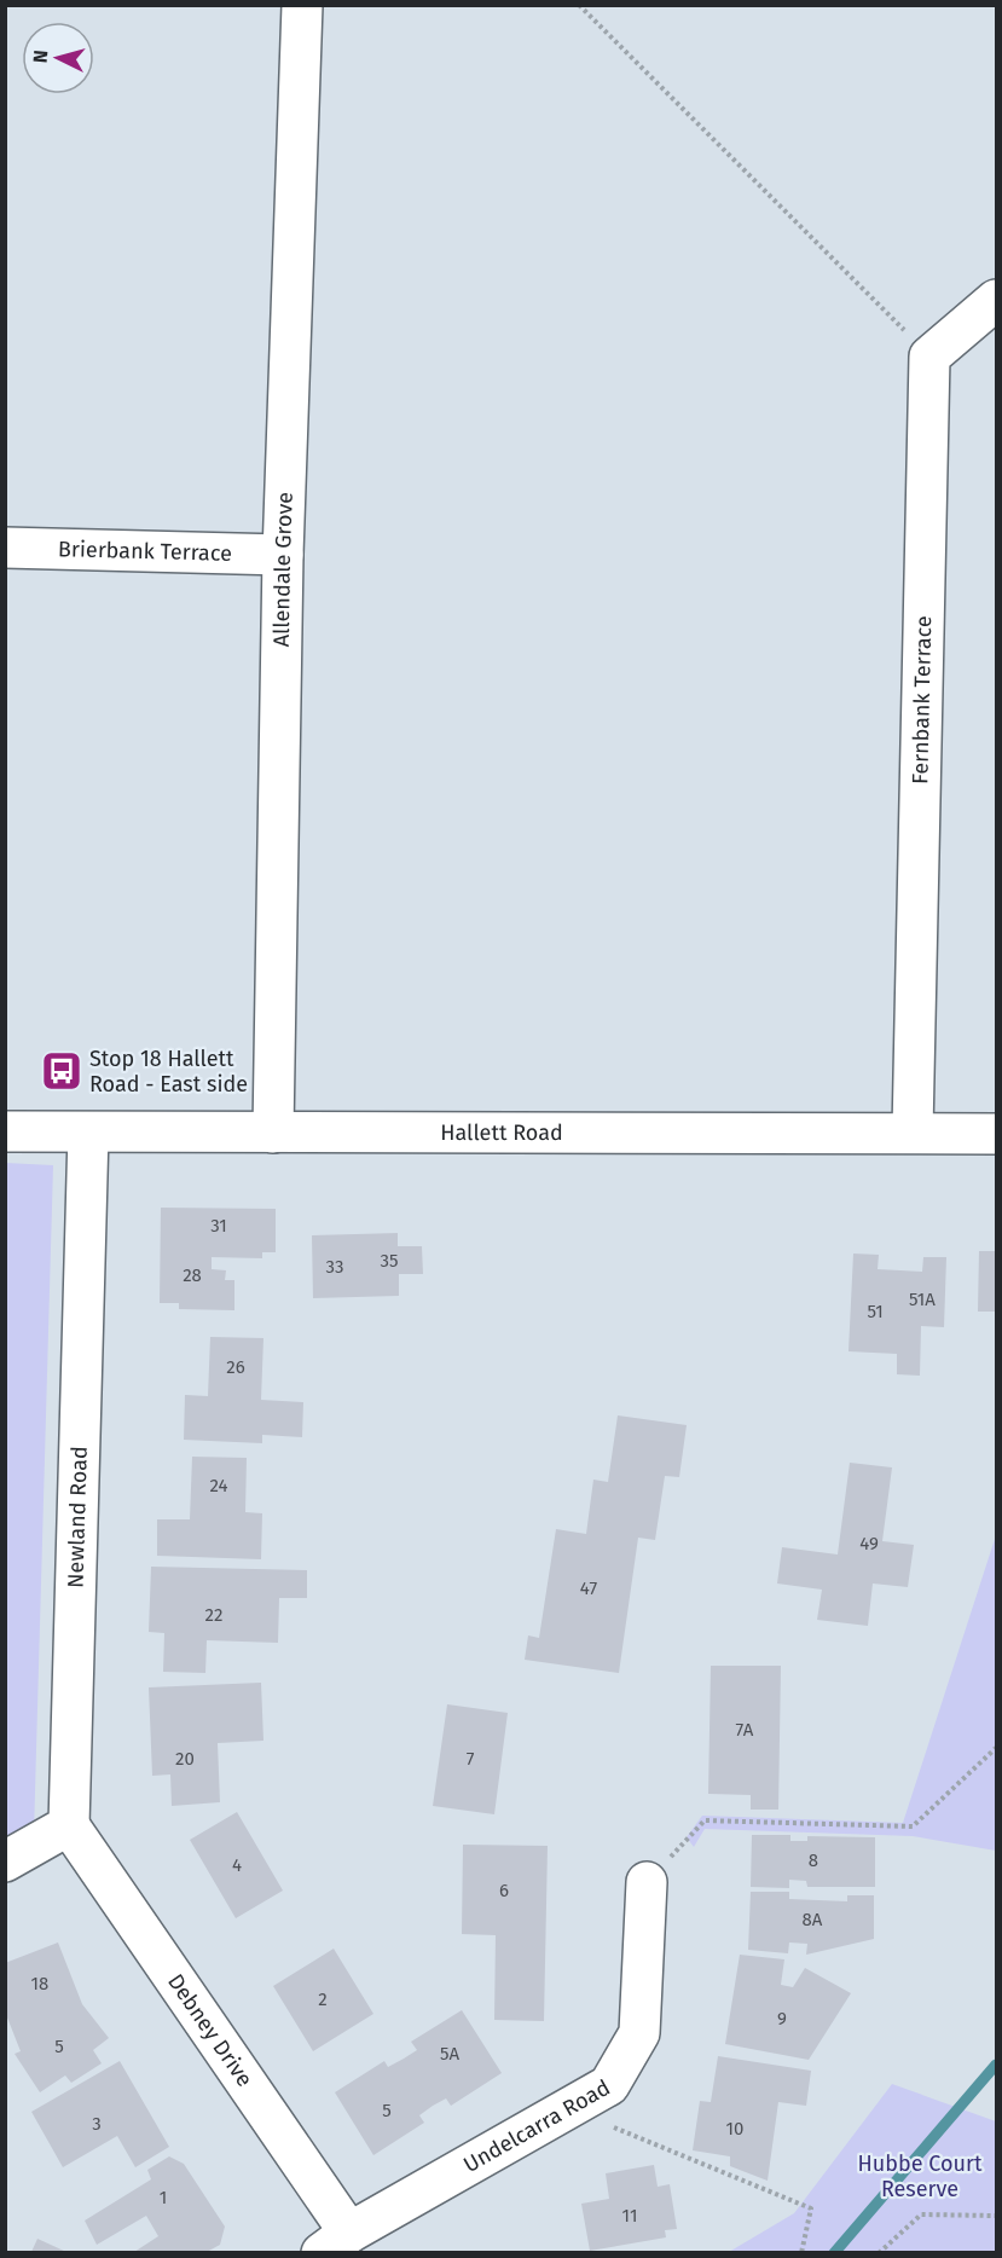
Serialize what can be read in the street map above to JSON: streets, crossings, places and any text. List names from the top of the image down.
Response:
{
  "streets": {
    "street": [
      "Brierbank Terrace",
      "Allendale Grove",
      "Fernbank Terrace",
      "Hallett Road",
      "Newland Road",
      "Debney Drive",
      "Undelcarra Road"
    ]
  },
  "crossings": [
    ["Brierbank Terrace", "Allendale Grove"],
    ["Allendale Grove", "Hallett Road"],
    ["Fernbank Terrace", "Hallett Road"],
    ["Hallett Road", "Newland Road"],
    ["Newland Road", "Debney Drive"],
    ["Debney Drive", "Undelcarra Road"]
  ],
  "parks": ["Hubbe Court Reserve"],
  "places": {
    "bus stop": ["Stop 18 Hallett Road - East side"]
  },
  "house_numbers": [
    "31",
    "35",
    "33",
    "28",
    "51A",
    "51",
    "26",
    "24",
    "49",
    "47",
    "22",
    "7A",
    "20",
    "7",
    "8",
    "4",
    "6",
    "8A",
    "18",
    "2",
    "9",
    "5",
    "5A",
    "5",
    "3",
    "10",
    "1",
    "11"
  ],
  "north": "left"
}
